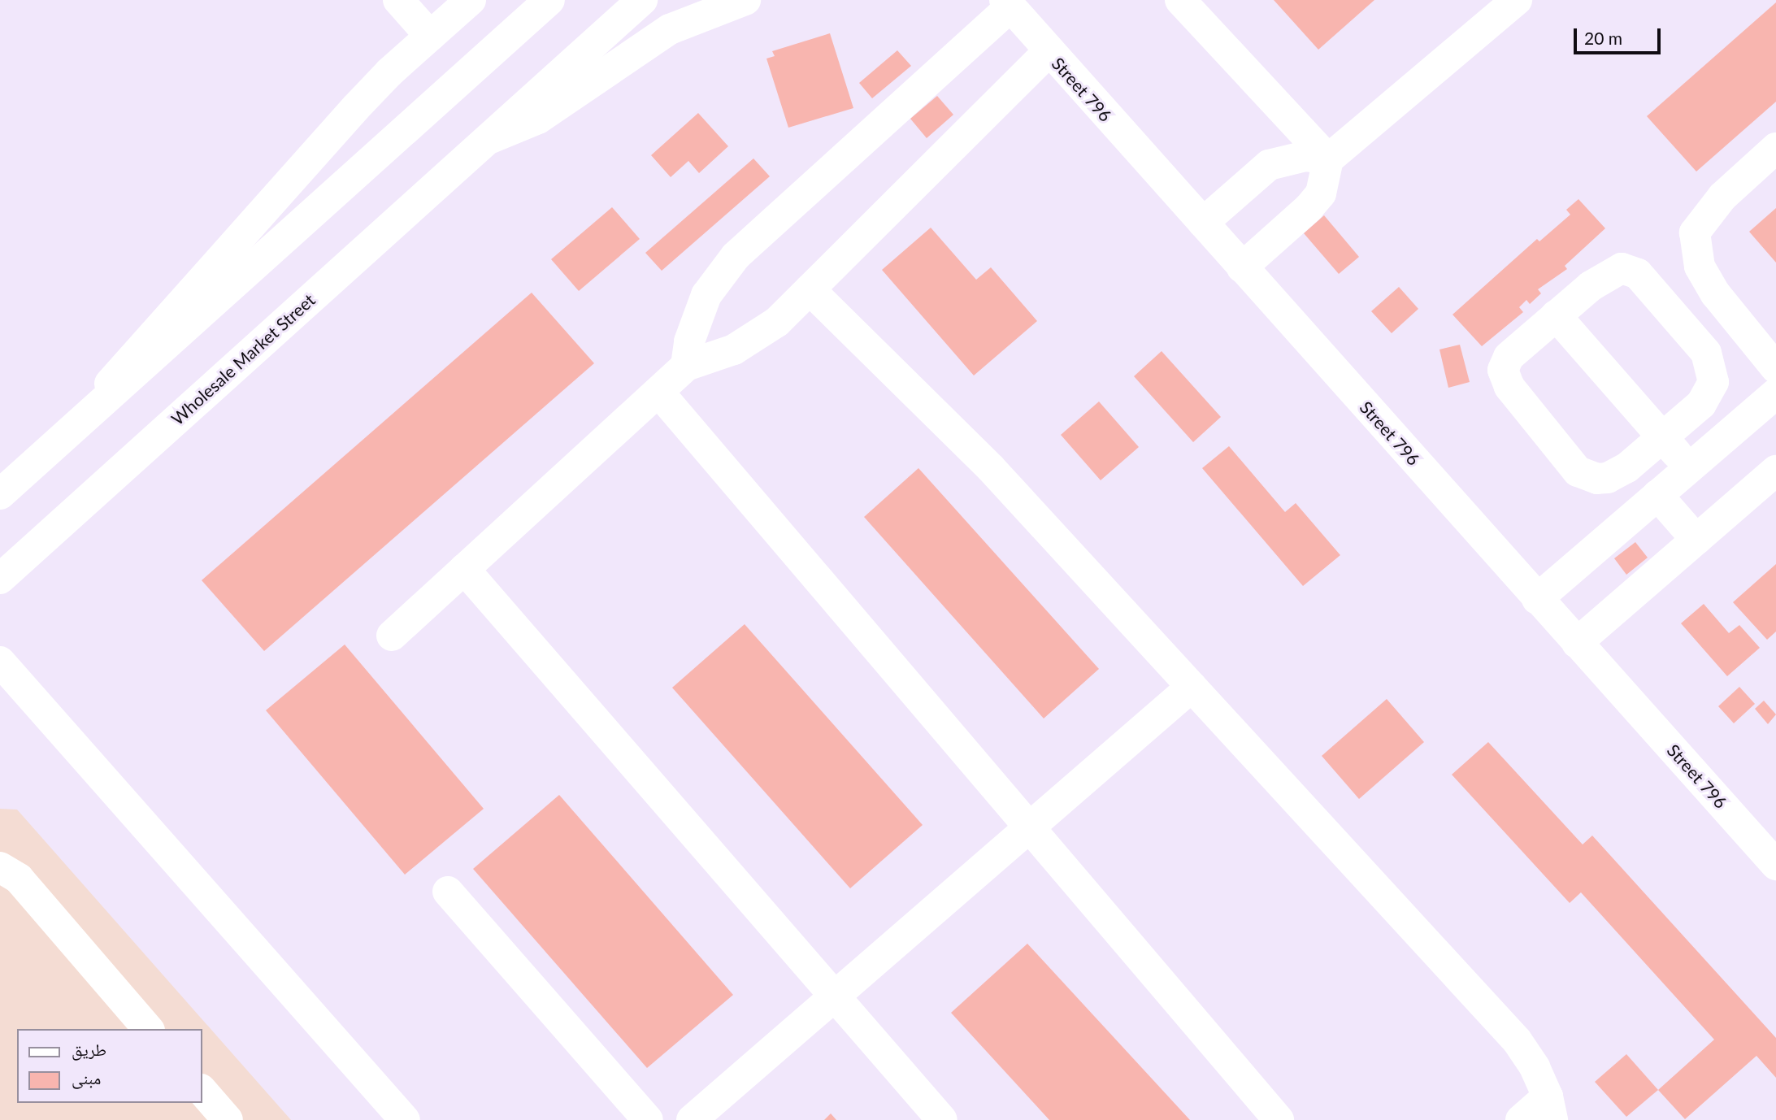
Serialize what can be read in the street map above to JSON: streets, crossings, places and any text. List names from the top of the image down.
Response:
{
  "streets": {
    "street": ["Street 796", "Wholesale Market Street"]
  },
  "legend": ["طريق", "مبنى"],
  "scale_bar": "20 m"
}
